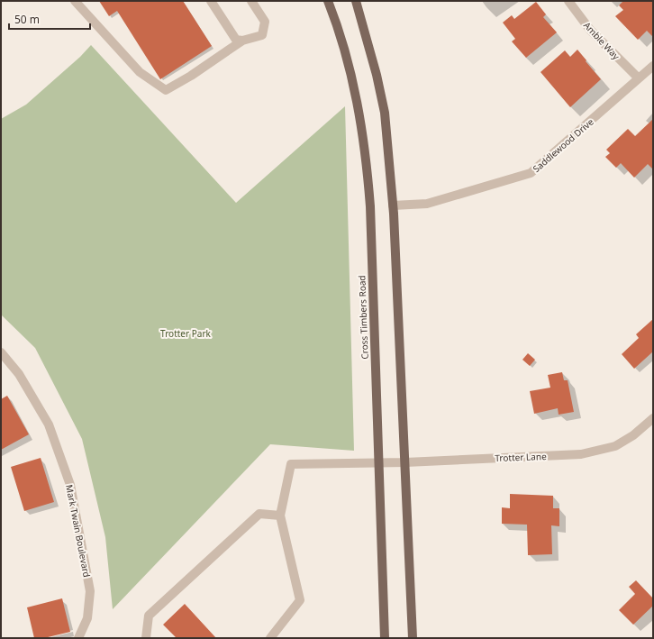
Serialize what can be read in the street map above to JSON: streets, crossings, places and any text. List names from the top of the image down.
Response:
{
  "streets": {
    "main road": ["Cross Timbers Road"],
    "street": [
      "Amble Way",
      "Saddlewood Drive",
      "Trotter Lane",
      "Mark Twain Boulevard"
    ]
  },
  "crossings": [
    ["Amble Way", "Saddlewood Drive"],
    ["Cross Timbers Road", "Trotter Lane"]
  ],
  "parks": ["Trotter Park"],
  "scale_bar": "50 m"
}
